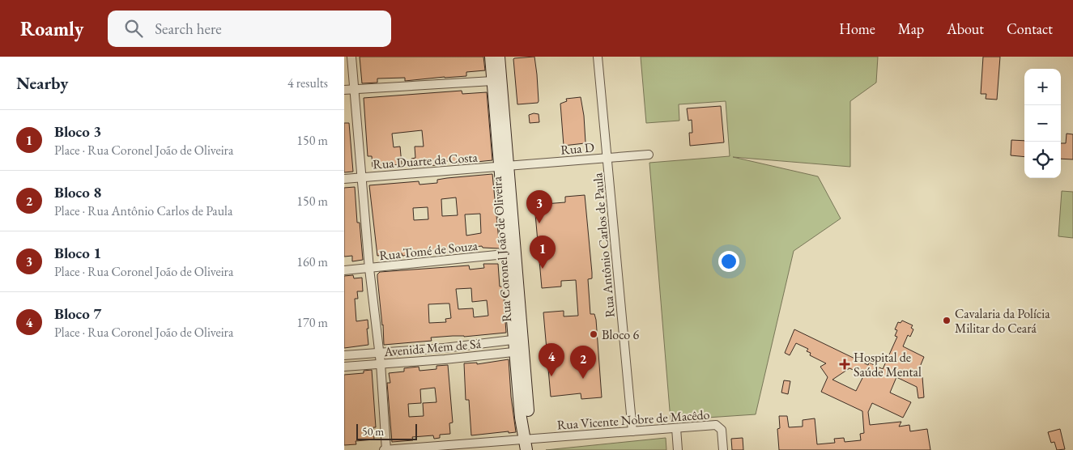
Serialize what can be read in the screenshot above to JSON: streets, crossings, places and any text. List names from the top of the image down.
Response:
{
  "streets": {
    "street": [
      "Rua D",
      "Rua Duarte da Costa",
      "Rua Antônio Carlos de Paula",
      "Rua Coronel João de Oliveira",
      "Rua Tomé de Souza",
      "Avenida Mem de Sá",
      "Rua Vicente Nobre de Macêdo"
    ]
  },
  "crossings": [
    ["Rua D", "Rua Duarte da Costa"],
    ["Rua D", "Rua Antônio Carlos de Paula"],
    ["Rua D", "Rua Coronel João de Oliveira"],
    ["Rua Duarte da Costa", "Rua Coronel João de Oliveira"],
    ["Rua Antônio Carlos de Paula", "Rua Vicente Nobre de Macêdo"],
    ["Rua Coronel João de Oliveira", "Rua Tomé de Souza"],
    ["Rua Coronel João de Oliveira", "Avenida Mem de Sá"],
    ["Rua Coronel João de Oliveira", "Rua Vicente Nobre de Macêdo"]
  ],
  "places": {
    "other": ["Cavalaria da Polícia Militar do Ceará", "Bloco 6"],
    "health": ["Hospital de Saúde Mental"]
  },
  "scale_bar": "50 m",
  "page": {
    "header": "Roamly",
    "search": "Search here",
    "nav": [
      "Home",
      "Map",
      "About",
      "Contact"
    ],
    "heading": ["Nearby", "4 results"],
    "map_buttons": ["+", "−"],
    "list": [
      {
        "mark": "1",
        "name": "Bloco 3",
        "note": "Place · Rua Coronel João de Oliveira",
        "value": "150 m"
      },
      {
        "mark": "2",
        "name": "Bloco 8",
        "note": "Place · Rua Antônio Carlos de Paula",
        "value": "150 m"
      },
      {
        "mark": "3",
        "name": "Bloco 1",
        "note": "Place · Rua Coronel João de Oliveira",
        "value": "160 m"
      },
      {
        "mark": "4",
        "name": "Bloco 7",
        "note": "Place · Rua Coronel João de Oliveira",
        "value": "170 m"
      }
    ],
    "pins": [
      "3",
      "1",
      "4",
      "2"
    ],
    "scale": "50 m"
  }
}
